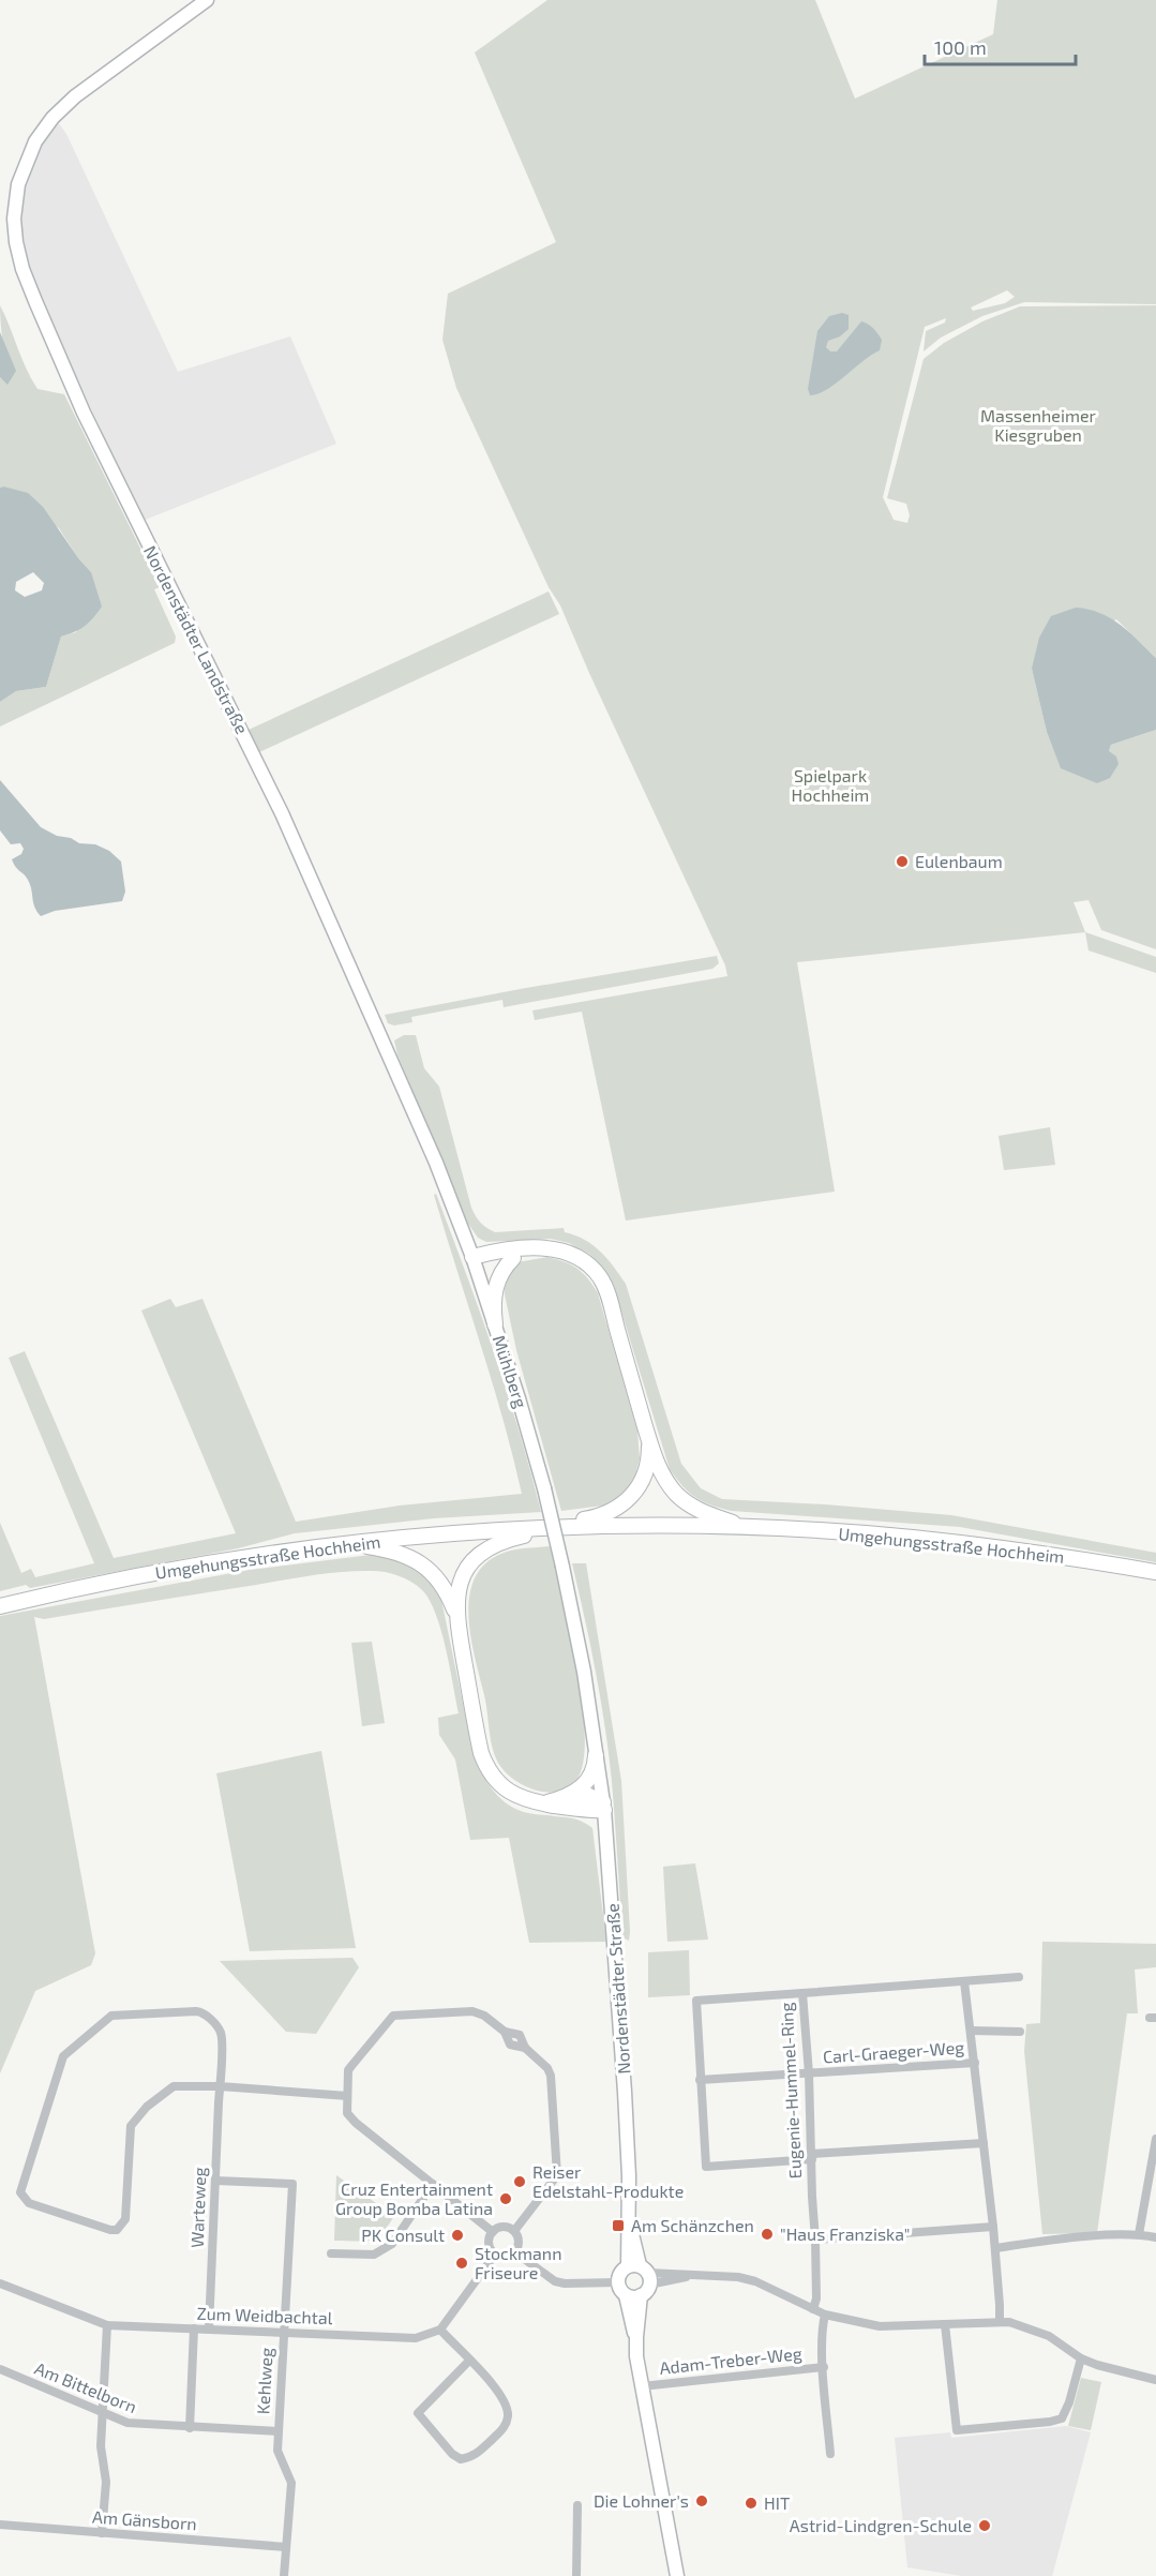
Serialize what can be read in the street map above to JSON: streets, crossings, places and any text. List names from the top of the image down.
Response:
{
  "streets": {
    "main road": [
      "Nordenstädter Landstraße",
      "Mühlberg",
      "Umgehungsstraße Hochheim",
      "Nordenstädter Straße"
    ],
    "street": [
      "Carl-Graeger-Weg",
      "Eugenie-Hummel-Ring",
      "Warteweg",
      "Zum Weidbachtal",
      "Adam-Treber-Weg",
      "Kehlweg",
      "Am Bittelborn",
      "Am Gänsborn"
    ]
  },
  "crossings": [
    ["Nordenstädter Landstraße", "Mühlberg"],
    ["Mühlberg", "Nordenstädter Straße"],
    ["Nordenstädter Straße", "Adam-Treber-Weg"],
    ["Carl-Graeger-Weg", "Eugenie-Hummel-Ring"],
    ["Warteweg", "Zum Weidbachtal"],
    ["Warteweg", "Kehlweg"],
    ["Zum Weidbachtal", "Kehlweg"],
    ["Kehlweg", "Am Bittelborn"],
    ["Kehlweg", "Am Gänsborn"]
  ],
  "parks": ["Massenheimer Kiesgruben", "Spielpark Hochheim"],
  "places": {
    "other": [
      "Eulenbaum",
      "Reiser Edelstahl-Produkte",
      "Cruz Entertainment Group Bomba Latina",
      "\"Haus Franziska\"",
      "PK Consult",
      "Stockmann Friseure",
      "Die Lohner's",
      "HIT",
      "Astrid-Lindgren-Schule"
    ],
    "transit": ["Am Schänzchen"]
  },
  "scale_bar": "100 m"
}
